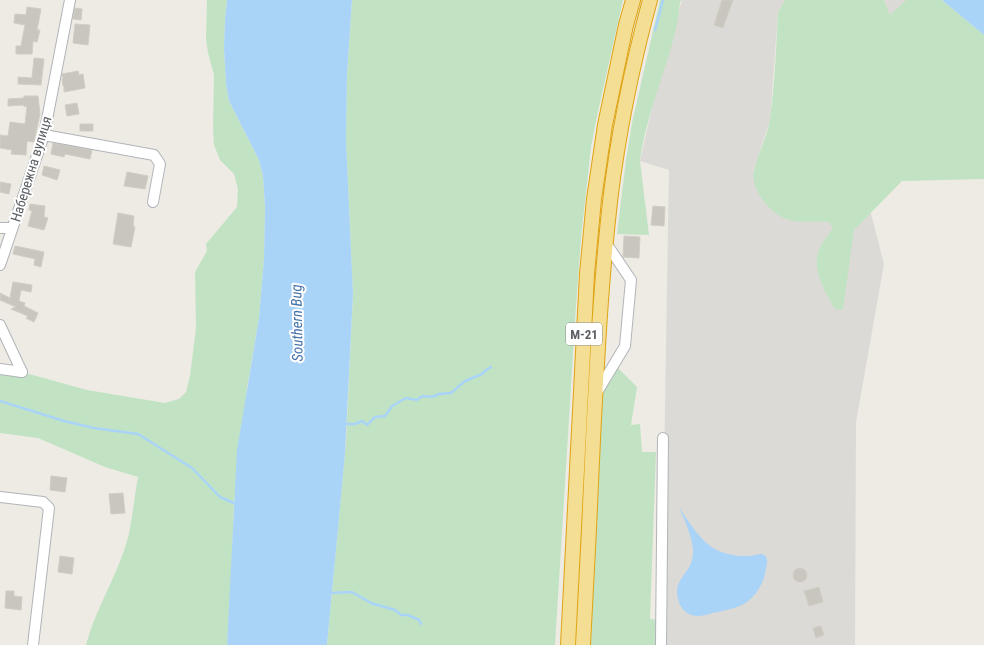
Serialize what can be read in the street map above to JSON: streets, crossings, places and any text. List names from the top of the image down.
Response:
{
  "streets": {
    "highway": ["М-21"],
    "street": ["Набережна вулиця"]
  },
  "water": ["Southern Bug"]
}
